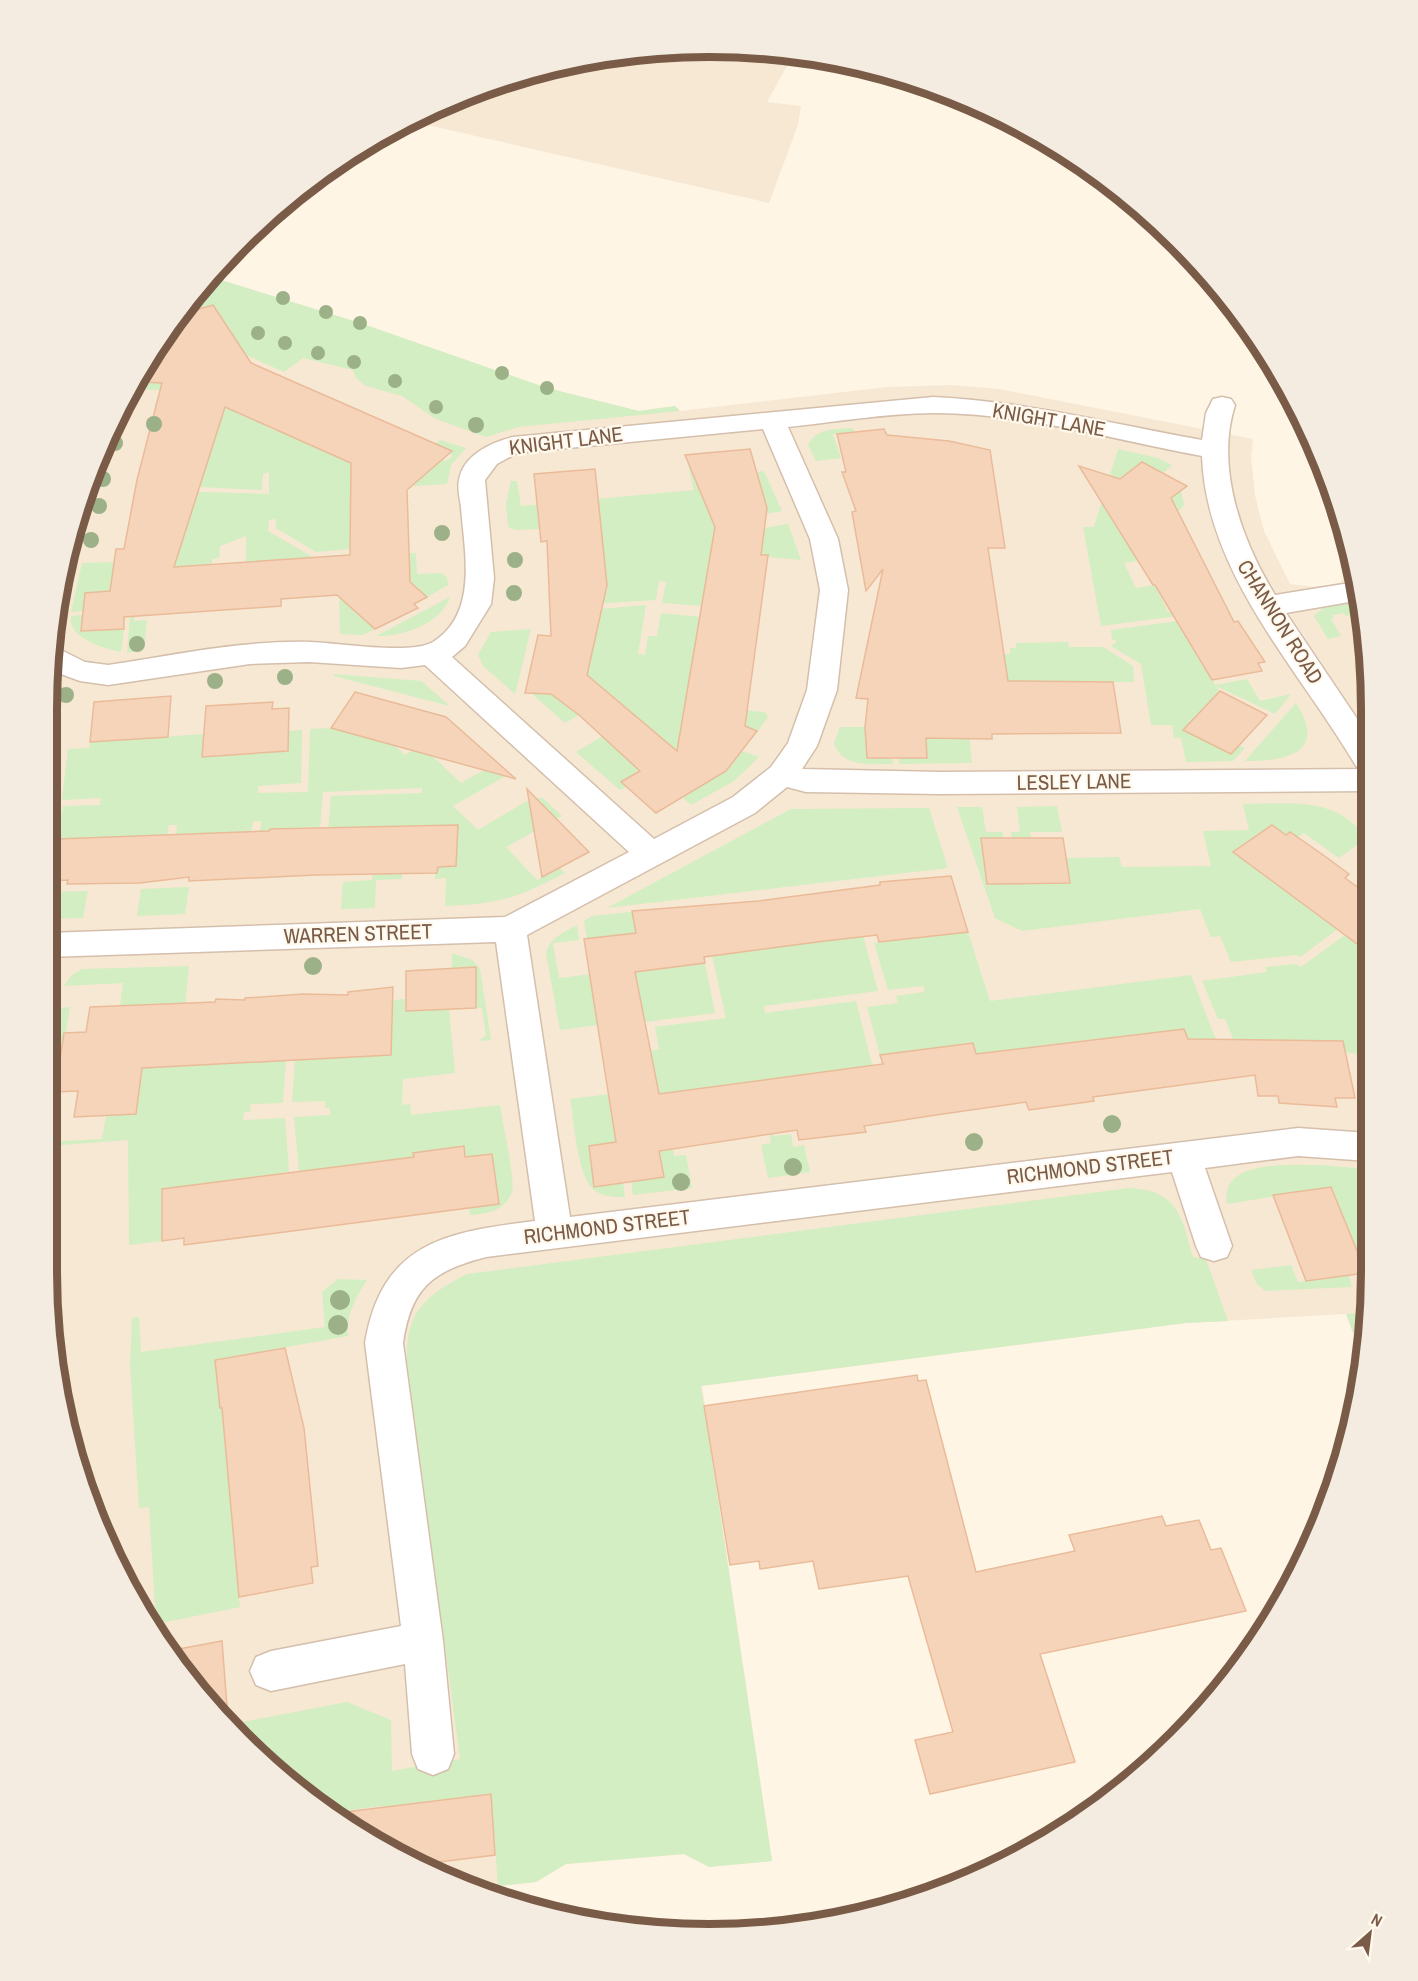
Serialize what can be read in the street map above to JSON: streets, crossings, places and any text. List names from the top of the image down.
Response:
{
  "streets": {
    "street": [
      "KNIGHT LANE",
      "CHANNON ROAD",
      "LESLEY LANE",
      "WARREN STREET",
      "RICHMOND STREET"
    ]
  },
  "crossings": [
    ["KNIGHT LANE", "CHANNON ROAD"],
    ["KNIGHT LANE", "WARREN STREET"],
    ["LESLEY LANE", "WARREN STREET"]
  ],
  "north": "top right"
}
